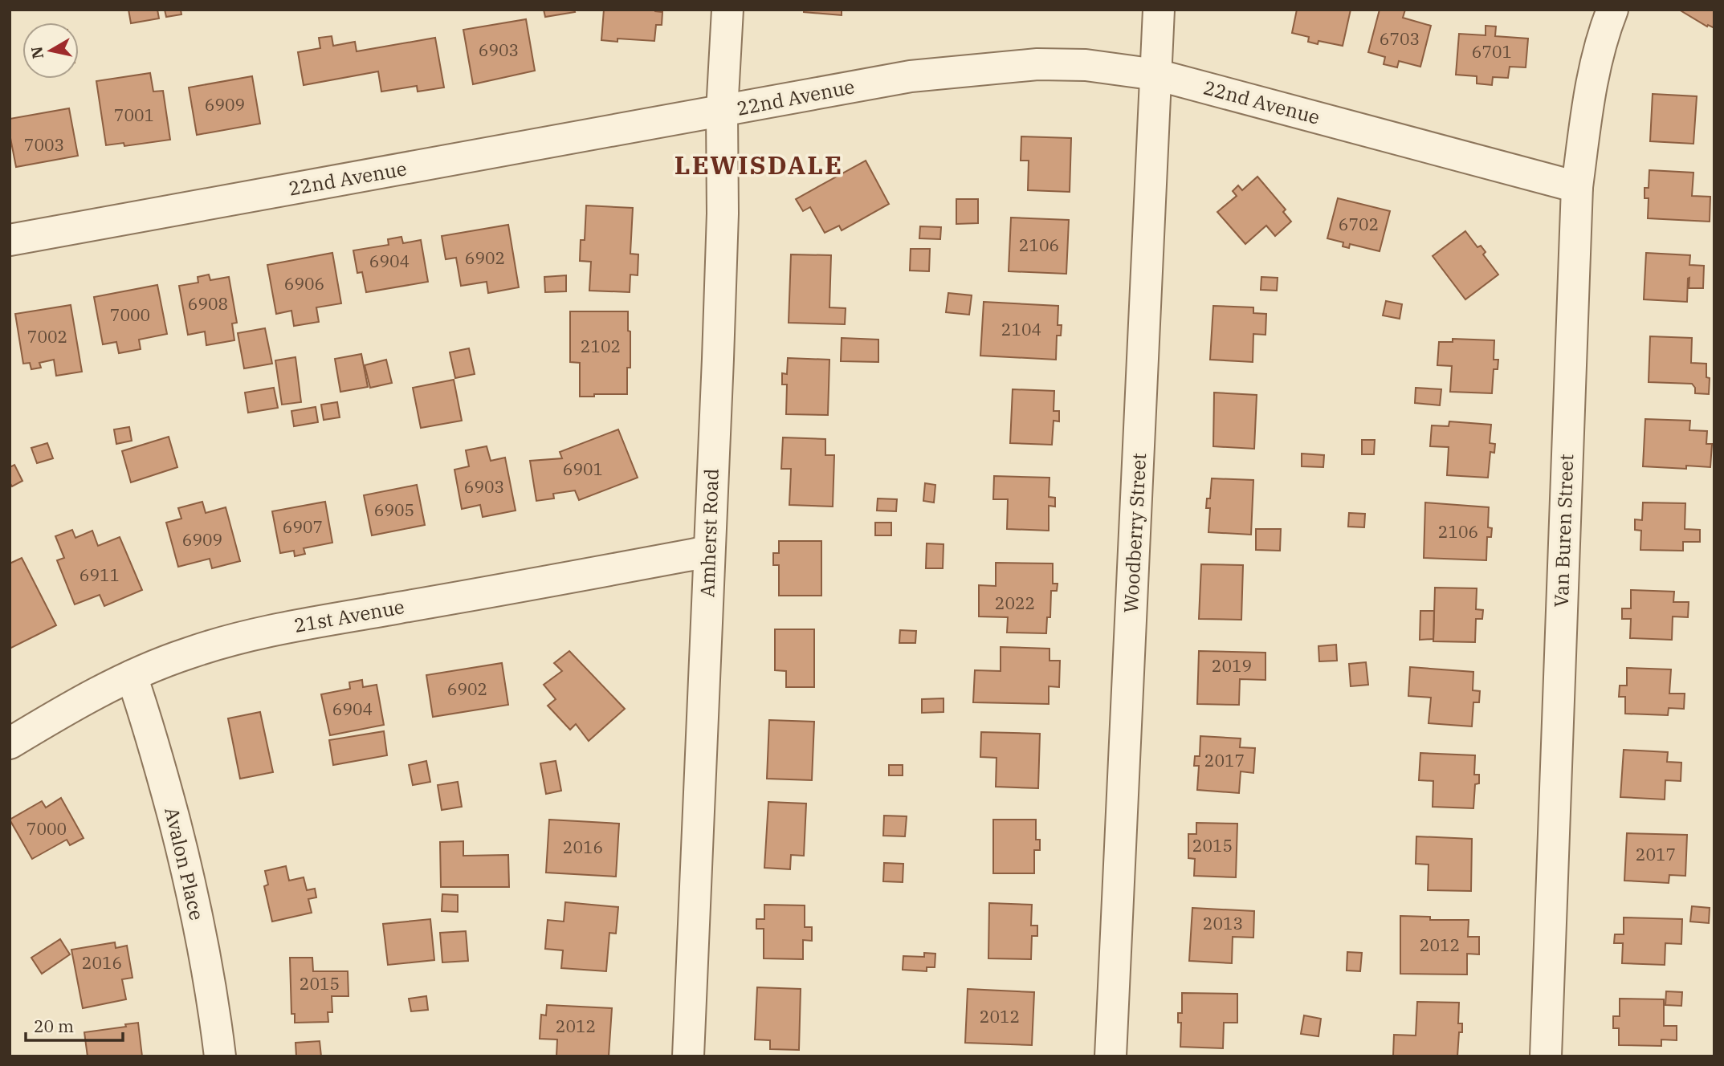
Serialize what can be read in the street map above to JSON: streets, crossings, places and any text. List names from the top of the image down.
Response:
{
  "streets": {
    "street": [
      "22nd Avenue",
      "Van Buren Street",
      "Amherst Road",
      "Woodberry Street",
      "21st Avenue",
      "Avalon Place"
    ]
  },
  "crossings": [
    ["22nd Avenue", "Van Buren Street"],
    ["22nd Avenue", "Amherst Road"],
    ["22nd Avenue", "Woodberry Street"],
    ["Amherst Road", "21st Avenue"],
    ["21st Avenue", "Avalon Place"]
  ],
  "districts": ["LEWISDALE"],
  "house_numbers": [
    "6703",
    "6903",
    "6701",
    "6909",
    "7001",
    "7003",
    "6702",
    "2106",
    "6902",
    "6904",
    "6906",
    "6908",
    "7000",
    "2104",
    "7002",
    "2102",
    "6901",
    "6903",
    "6905",
    "6907",
    "2106",
    "6909",
    "6911",
    "2022",
    "2019",
    "6902",
    "6904",
    "2017",
    "7000",
    "2015",
    "2016",
    "2017",
    "2013",
    "2012",
    "2016",
    "2015",
    "2012",
    "2012"
  ],
  "scale_bar": "20 m",
  "north": "left"
}
